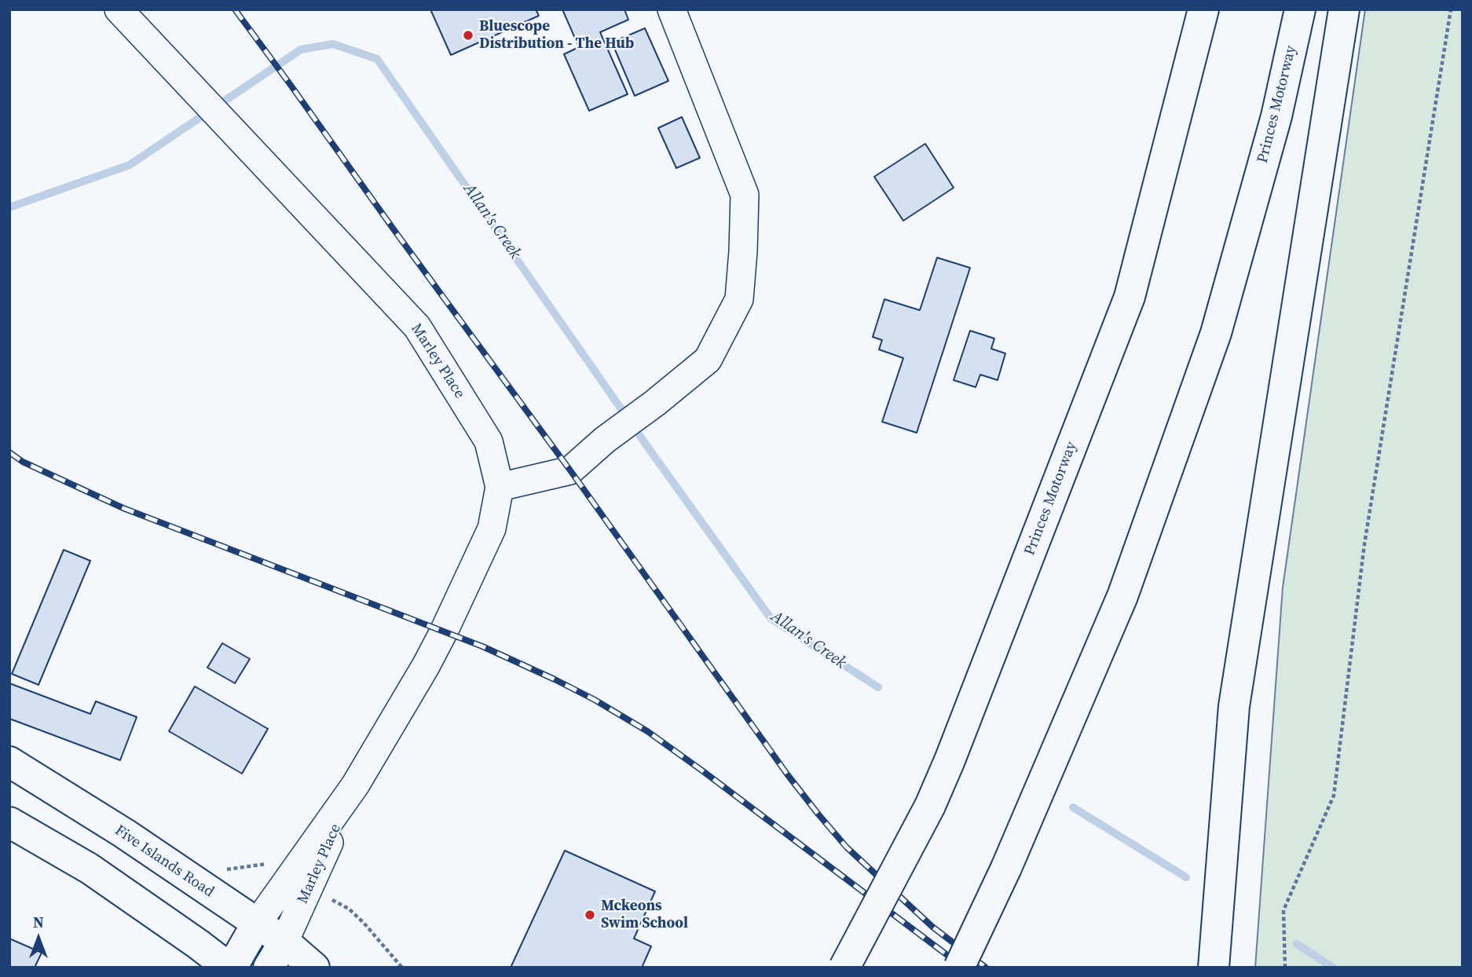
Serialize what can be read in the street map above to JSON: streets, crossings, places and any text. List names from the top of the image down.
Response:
{
  "streets": {
    "main road": ["Princes Motorway", "Five Islands Road"],
    "street": ["Marley Place"]
  },
  "crossings": [
    ["Marley Place", "Five Islands Road"]
  ],
  "water": ["Allan's Creek"],
  "places": ["Bluescope Distribution - The Hub", "Mckeons Swim School"],
  "north": "top"
}
